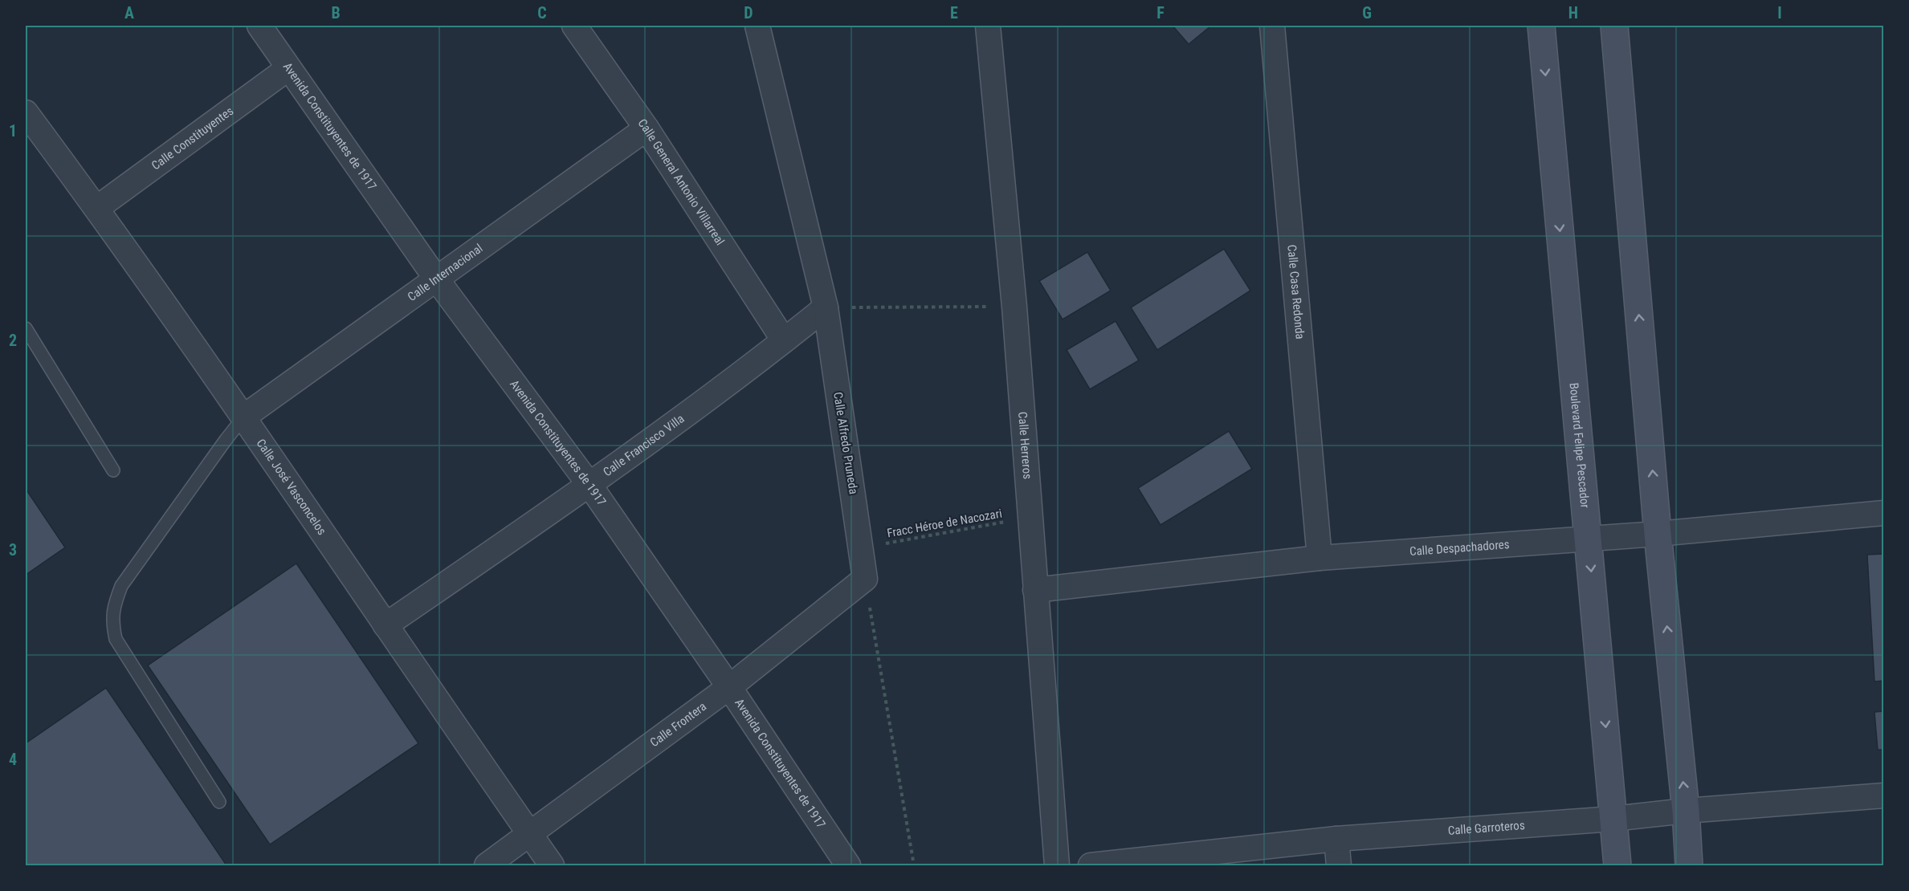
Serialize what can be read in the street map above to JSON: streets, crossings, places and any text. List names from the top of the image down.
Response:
{
  "streets": {
    "street": [
      "Avenida Constituyentes de 1917",
      "Calle Constituyentes",
      "Calle General Antonio Villarreal",
      "Calle Internacional",
      "Calle Casa Redonda",
      "Calle Alfredo Pruneda",
      "Calle Francisco Villa",
      "Calle Herreros",
      "Boulevard Felipe Pescador",
      "Calle José Vasconcelos",
      "Calle Despachadores",
      "Calle Frontera",
      "Calle Garroteros"
    ],
    "path": ["Fracc Héroe de Nacozari"]
  },
  "crossings": [
    ["Avenida Constituyentes de 1917", "Calle Constituyentes"],
    ["Avenida Constituyentes de 1917", "Calle Internacional"],
    ["Avenida Constituyentes de 1917", "Calle Francisco Villa"],
    ["Avenida Constituyentes de 1917", "Calle Frontera"],
    ["Calle Constituyentes", "Calle José Vasconcelos"],
    ["Calle General Antonio Villarreal", "Calle Internacional"],
    ["Calle General Antonio Villarreal", "Calle Francisco Villa"],
    ["Calle Internacional", "Calle José Vasconcelos"],
    ["Calle Casa Redonda", "Calle Despachadores"],
    ["Calle Alfredo Pruneda", "Calle Francisco Villa"],
    ["Calle Alfredo Pruneda", "Fracc Héroe de Nacozari"],
    ["Calle Alfredo Pruneda", "Calle Frontera"],
    ["Calle Francisco Villa", "Calle José Vasconcelos"],
    ["Calle Herreros", "Fracc Héroe de Nacozari"],
    ["Calle Herreros", "Calle Despachadores"],
    ["Boulevard Felipe Pescador", "Calle Despachadores"],
    ["Boulevard Felipe Pescador", "Calle Garroteros"],
    ["Calle José Vasconcelos", "Calle Frontera"]
  ],
  "grid": {
    "columns": [
      "A",
      "B",
      "C",
      "D",
      "E",
      "F",
      "G",
      "H",
      "I"
    ],
    "rows": [
      "1",
      "2",
      "3",
      "4"
    ]
  }
}
